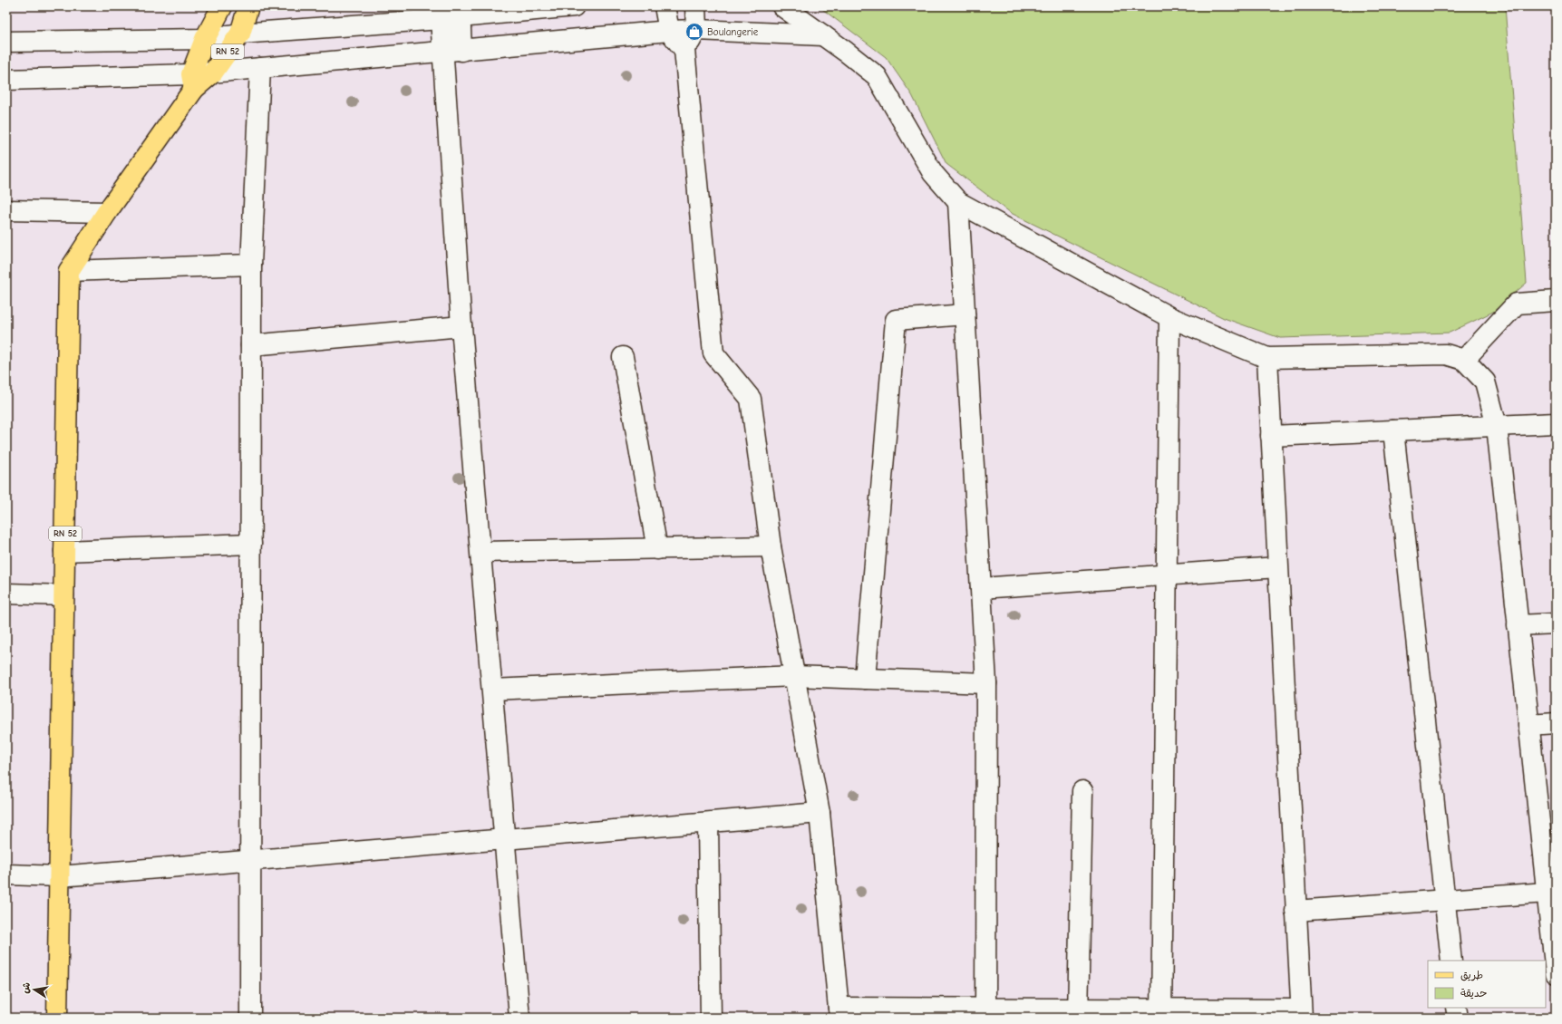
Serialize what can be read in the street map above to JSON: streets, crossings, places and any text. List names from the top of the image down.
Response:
{
  "streets": {
    "main road": ["RN 52"]
  },
  "places": {
    "shop": ["Boulangerie"]
  },
  "legend": ["طريق", "حديقة"],
  "north": "left"
}
